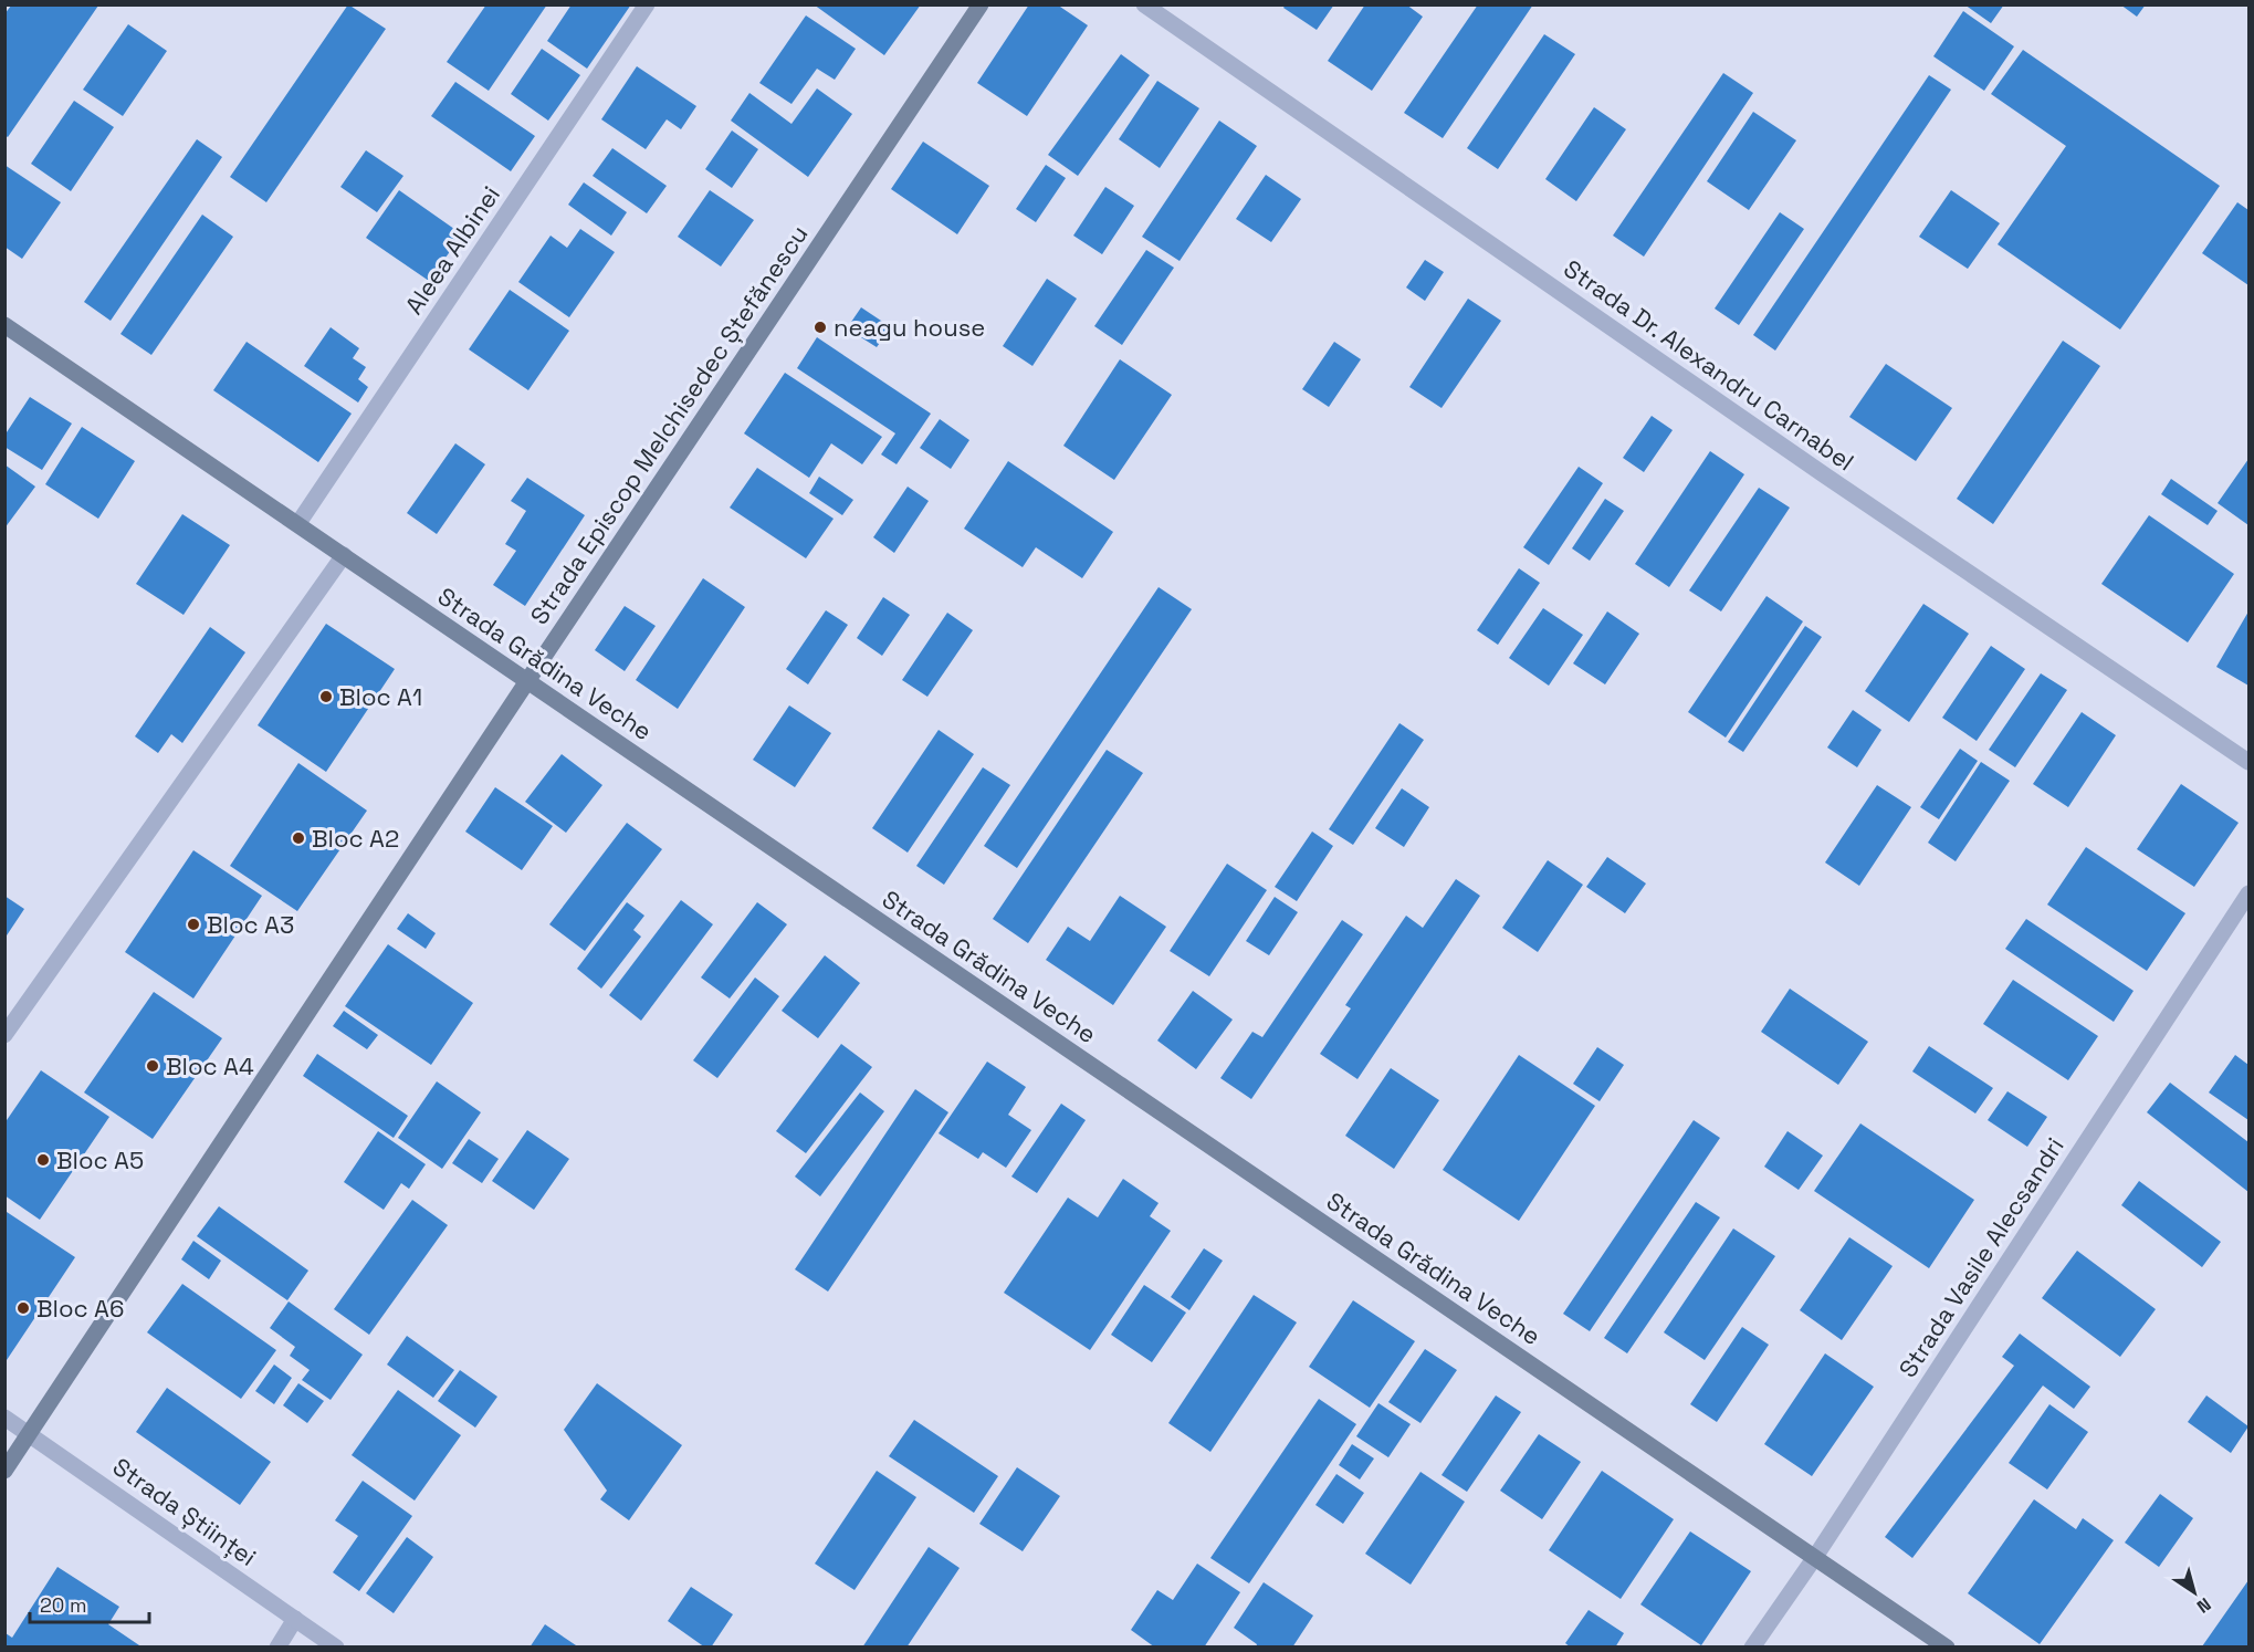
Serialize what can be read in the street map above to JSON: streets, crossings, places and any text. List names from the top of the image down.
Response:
{
  "streets": {
    "street": [
      "Aleea Albinei",
      "Strada Dr. Alexandru Carnabel",
      "Strada Episcop Melchisedec Ștefănescu",
      "Strada Grădina Veche",
      "Strada Vasile Alecsandri",
      "Strada Științei"
    ]
  },
  "crossings": [
    ["Aleea Albinei", "Strada Grădina Veche"],
    ["Strada Episcop Melchisedec Ștefănescu", "Strada Grădina Veche"],
    ["Strada Episcop Melchisedec Ștefănescu", "Strada Științei"],
    ["Strada Grădina Veche", "Strada Vasile Alecsandri"]
  ],
  "places": [
    "neagu house",
    "Bloc A1",
    "Bloc A2",
    "Bloc A3",
    "Bloc A4",
    "Bloc A5",
    "Bloc A6"
  ],
  "scale_bar": "20 m",
  "north": "bottom right"
}
